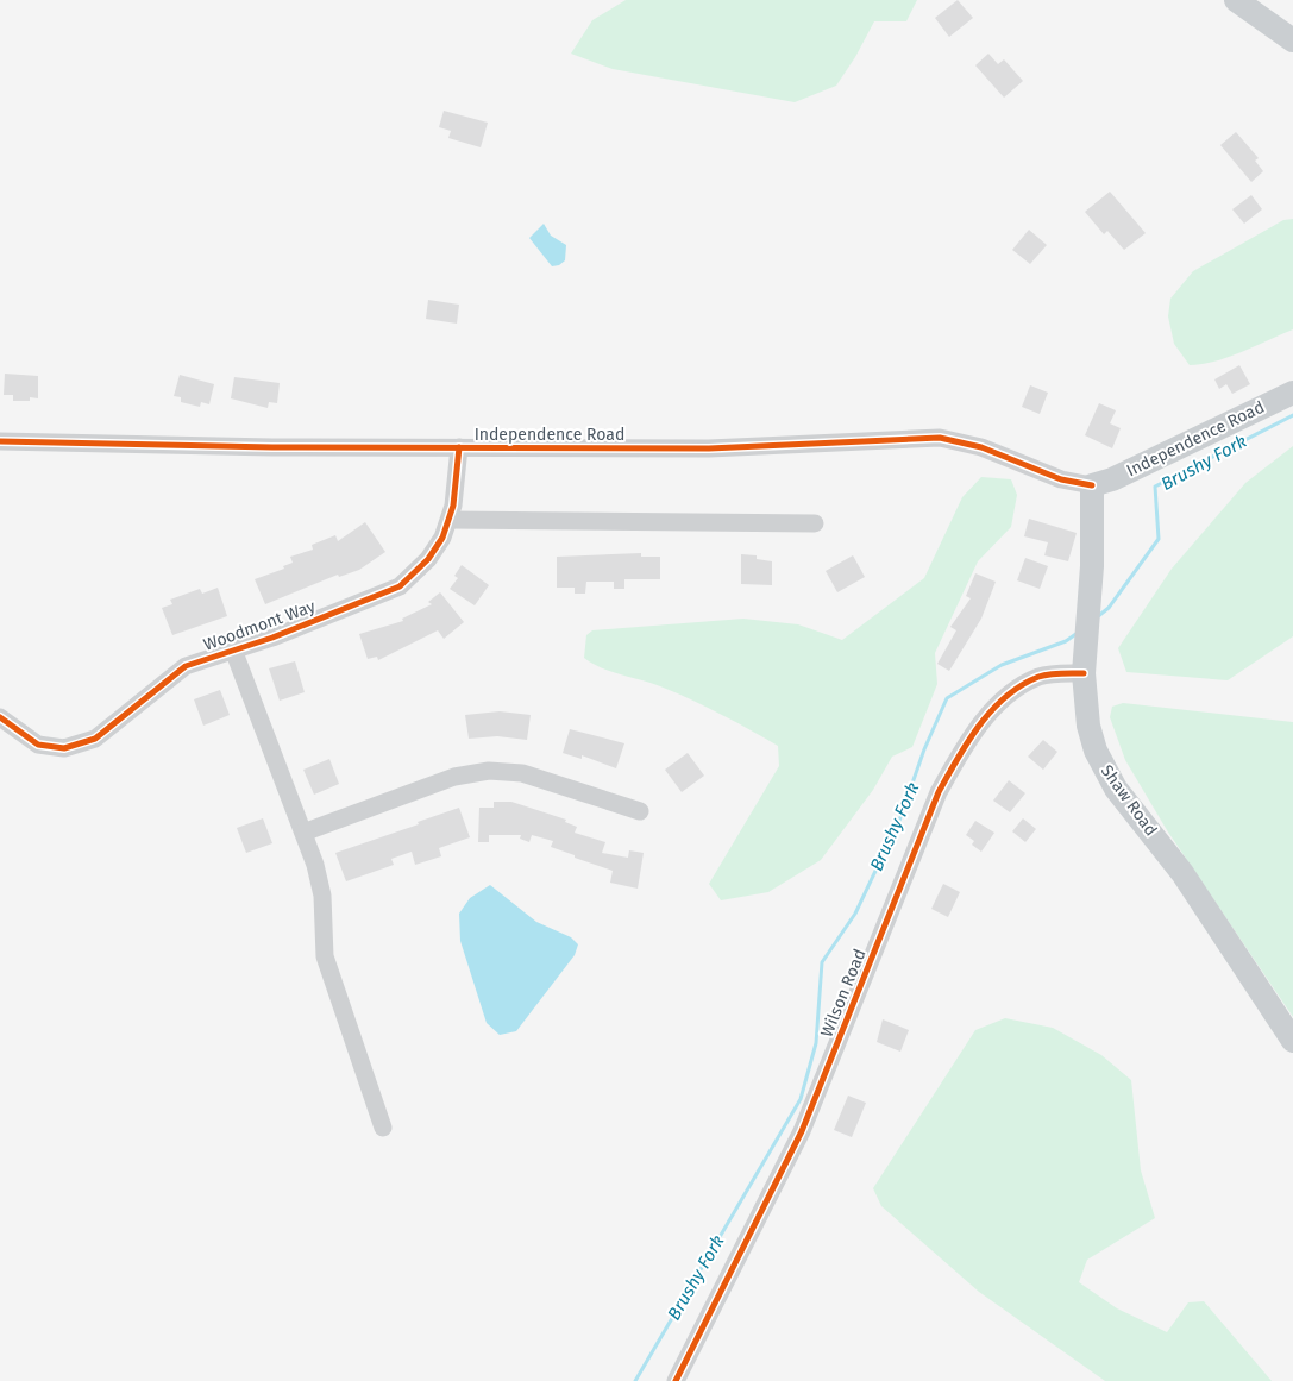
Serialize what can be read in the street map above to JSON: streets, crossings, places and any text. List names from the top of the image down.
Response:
{
  "streets": {
    "main road": ["Independence Road", "Shaw Road"],
    "street": ["Woodmont Way", "Wilson Road"]
  },
  "crossings": [
    ["Independence Road", "Woodmont Way"],
    ["Independence Road", "Shaw Road"],
    ["Shaw Road", "Wilson Road"]
  ],
  "water": ["Brushy Fork"]
}
